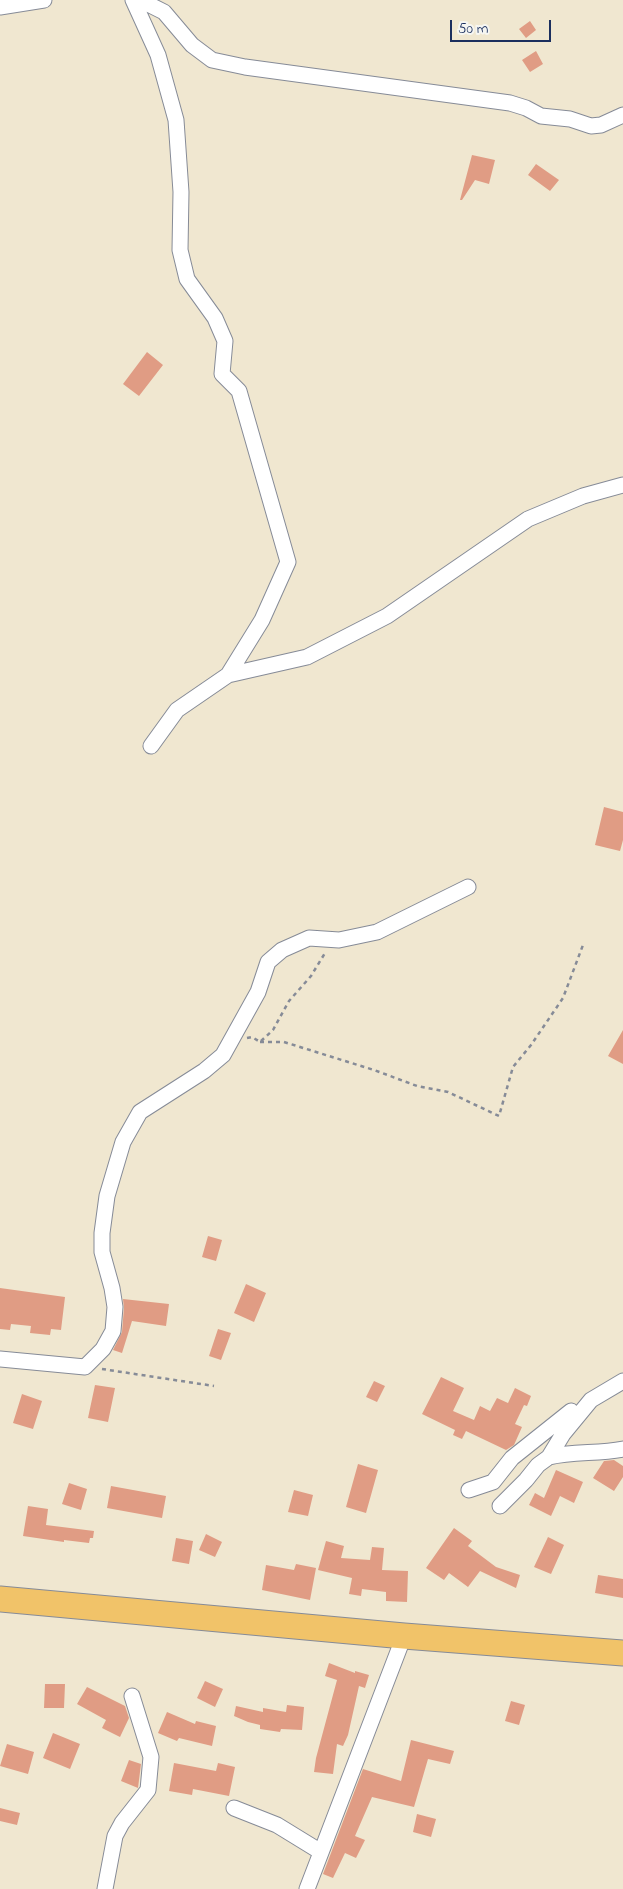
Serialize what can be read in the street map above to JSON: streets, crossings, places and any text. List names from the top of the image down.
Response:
{
  "scale_bar": "50 m"
}
